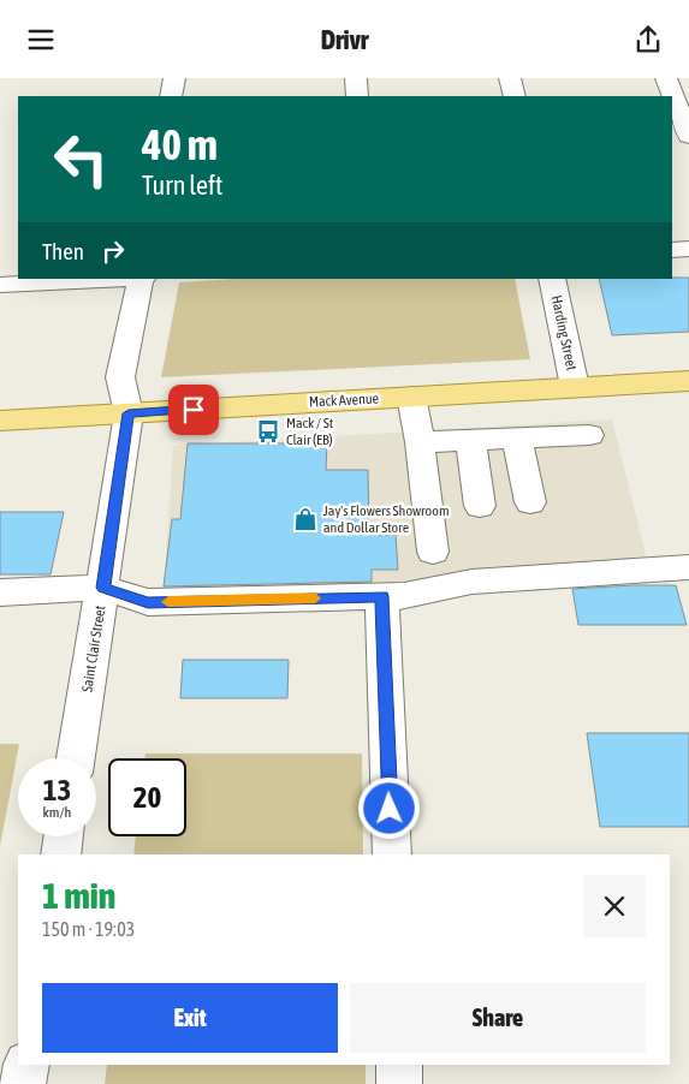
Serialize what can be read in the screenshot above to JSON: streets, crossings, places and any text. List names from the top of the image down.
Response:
{
  "streets": {
    "main road": ["Mack Avenue"],
    "street": ["Harding Street", "Saint Clair Street"]
  },
  "crossings": [
    ["Harding Street", "Mack Avenue"],
    ["Mack Avenue", "Saint Clair Street"]
  ],
  "places": {
    "bus stop": ["Mack / St Clair (EB)"],
    "shop": ["Jay's Flowers Showroom and Dollar Store"]
  },
  "page": {
    "header": "Drivr",
    "turn": ["40 m", "Turn left"],
    "then": "Then",
    "speed": "13 km/h",
    "limit": "20",
    "heading": ["1 min", "150 m · 19:03"],
    "buttons": ["Exit", "Share"]
  }
}
